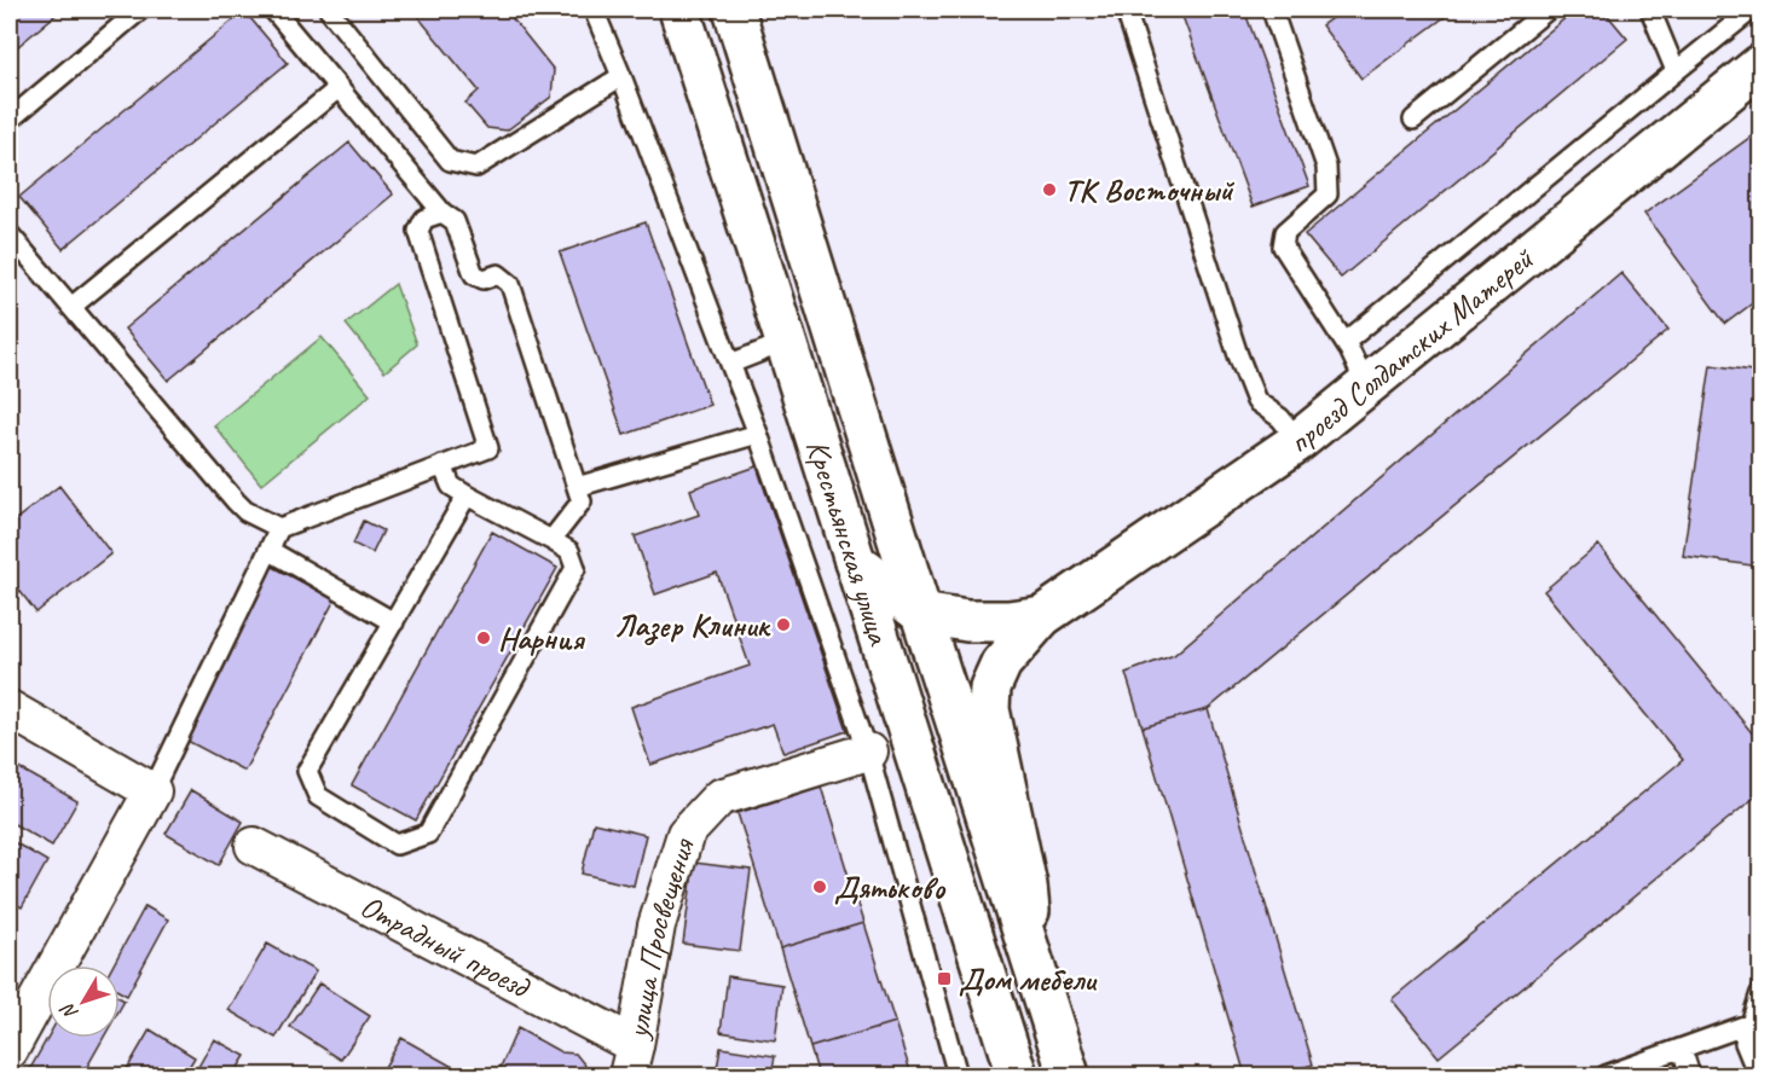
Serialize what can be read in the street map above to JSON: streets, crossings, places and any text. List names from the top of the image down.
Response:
{
  "streets": {
    "main road": ["проезд Солдатских Матерей", "Крестьянская улица"],
    "street": ["улица Просвещения", "Отрадный проезд"]
  },
  "crossings": [
    ["проезд Солдатских Матерей", "Крестьянская улица"],
    ["улица Просвещения", "Отрадный проезд"]
  ],
  "places": {
    "other": [
      "ТК Восточный",
      "Лазер Клиник",
      "Нарния",
      "Дятьково"
    ],
    "transit": ["Дом мебели"]
  },
  "north": "bottom left"
}
